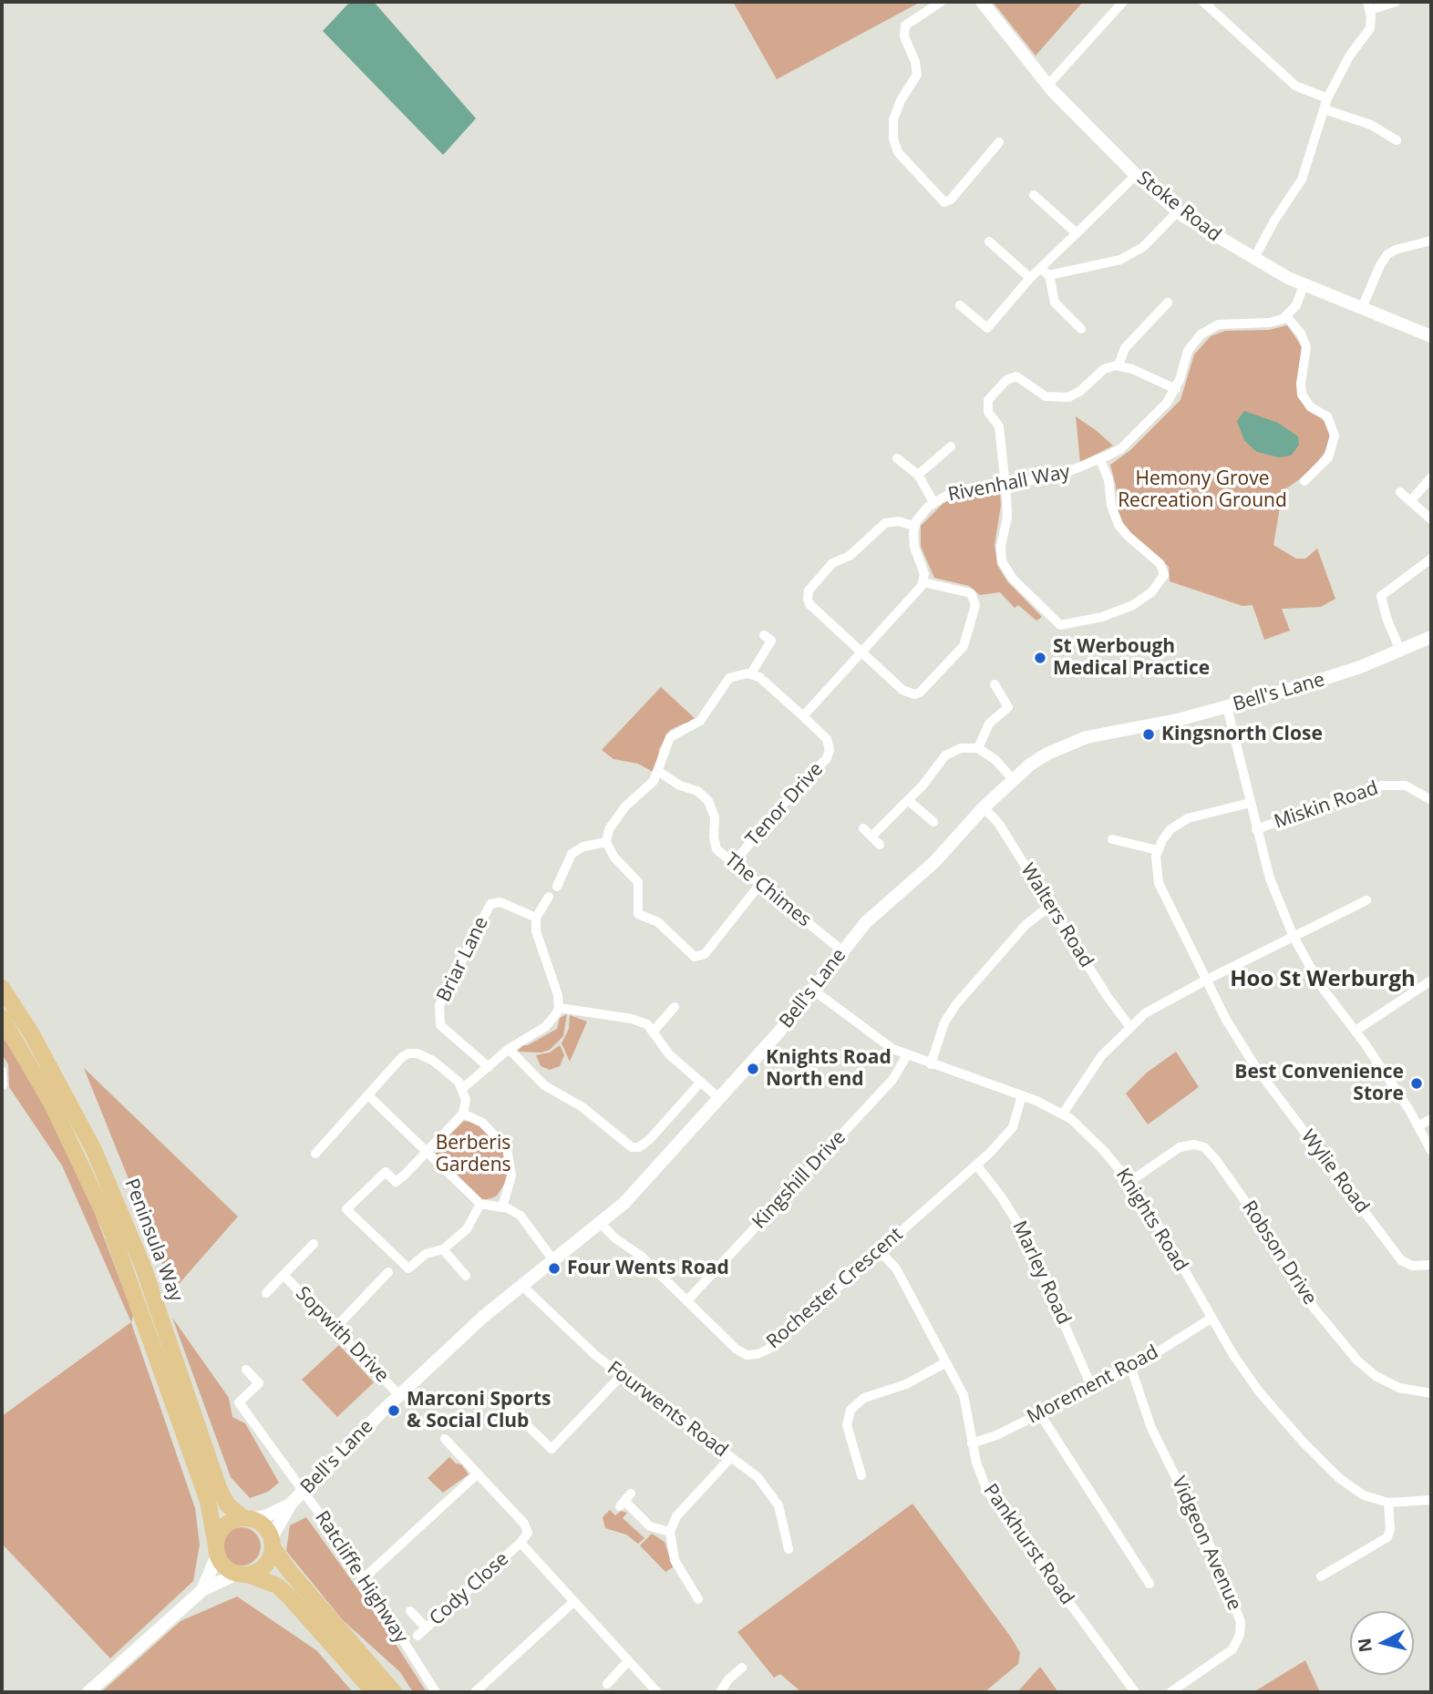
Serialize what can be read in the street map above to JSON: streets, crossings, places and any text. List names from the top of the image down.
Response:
{
  "streets": {
    "main road": ["Peninsula Way"],
    "street": [
      "Stoke Road",
      "Rivenhall Way",
      "Bell's Lane",
      "Tenor Drive",
      "Miskin Road",
      "The Chimes",
      "Walters Road",
      "Briar Lane",
      "Wylie Road",
      "Kingshill Drive",
      "Knights Road",
      "Robson Drive",
      "Marley Road",
      "Rochester Crescent",
      "Sopwith Drive",
      "Morement Road",
      "Fourwents Road",
      "Vidgeon Avenue",
      "Pankhurst Road",
      "Ratcliffe Highway",
      "Cody Close"
    ]
  },
  "crossings": [
    ["Bell's Lane", "The Chimes"],
    ["Bell's Lane", "Walters Road"],
    ["Bell's Lane", "Knights Road"],
    ["Bell's Lane", "Peninsula Way"],
    ["Bell's Lane", "Rochester Crescent"],
    ["Bell's Lane", "Sopwith Drive"],
    ["Bell's Lane", "Fourwents Road"],
    ["Bell's Lane", "Ratcliffe Highway"],
    ["Tenor Drive", "The Chimes"],
    ["Kingshill Drive", "Knights Road"],
    ["Kingshill Drive", "Rochester Crescent"],
    ["Knights Road", "Robson Drive"],
    ["Knights Road", "Rochester Crescent"],
    ["Knights Road", "Morement Road"],
    ["Marley Road", "Rochester Crescent"],
    ["Marley Road", "Morement Road"],
    ["Rochester Crescent", "Pankhurst Road"],
    ["Morement Road", "Vidgeon Avenue"],
    ["Morement Road", "Pankhurst Road"]
  ],
  "districts": ["Hoo St Werburgh"],
  "parks": ["Hemony Grove Recreation Ground", "Berberis Gardens"],
  "places": [
    "St Werbough Medical Practice",
    "Kingsnorth Close",
    "Knights Road North end",
    "Best Convenience Store",
    "Four Wents Road",
    "Marconi Sports & Social Club"
  ],
  "north": "left"
}
